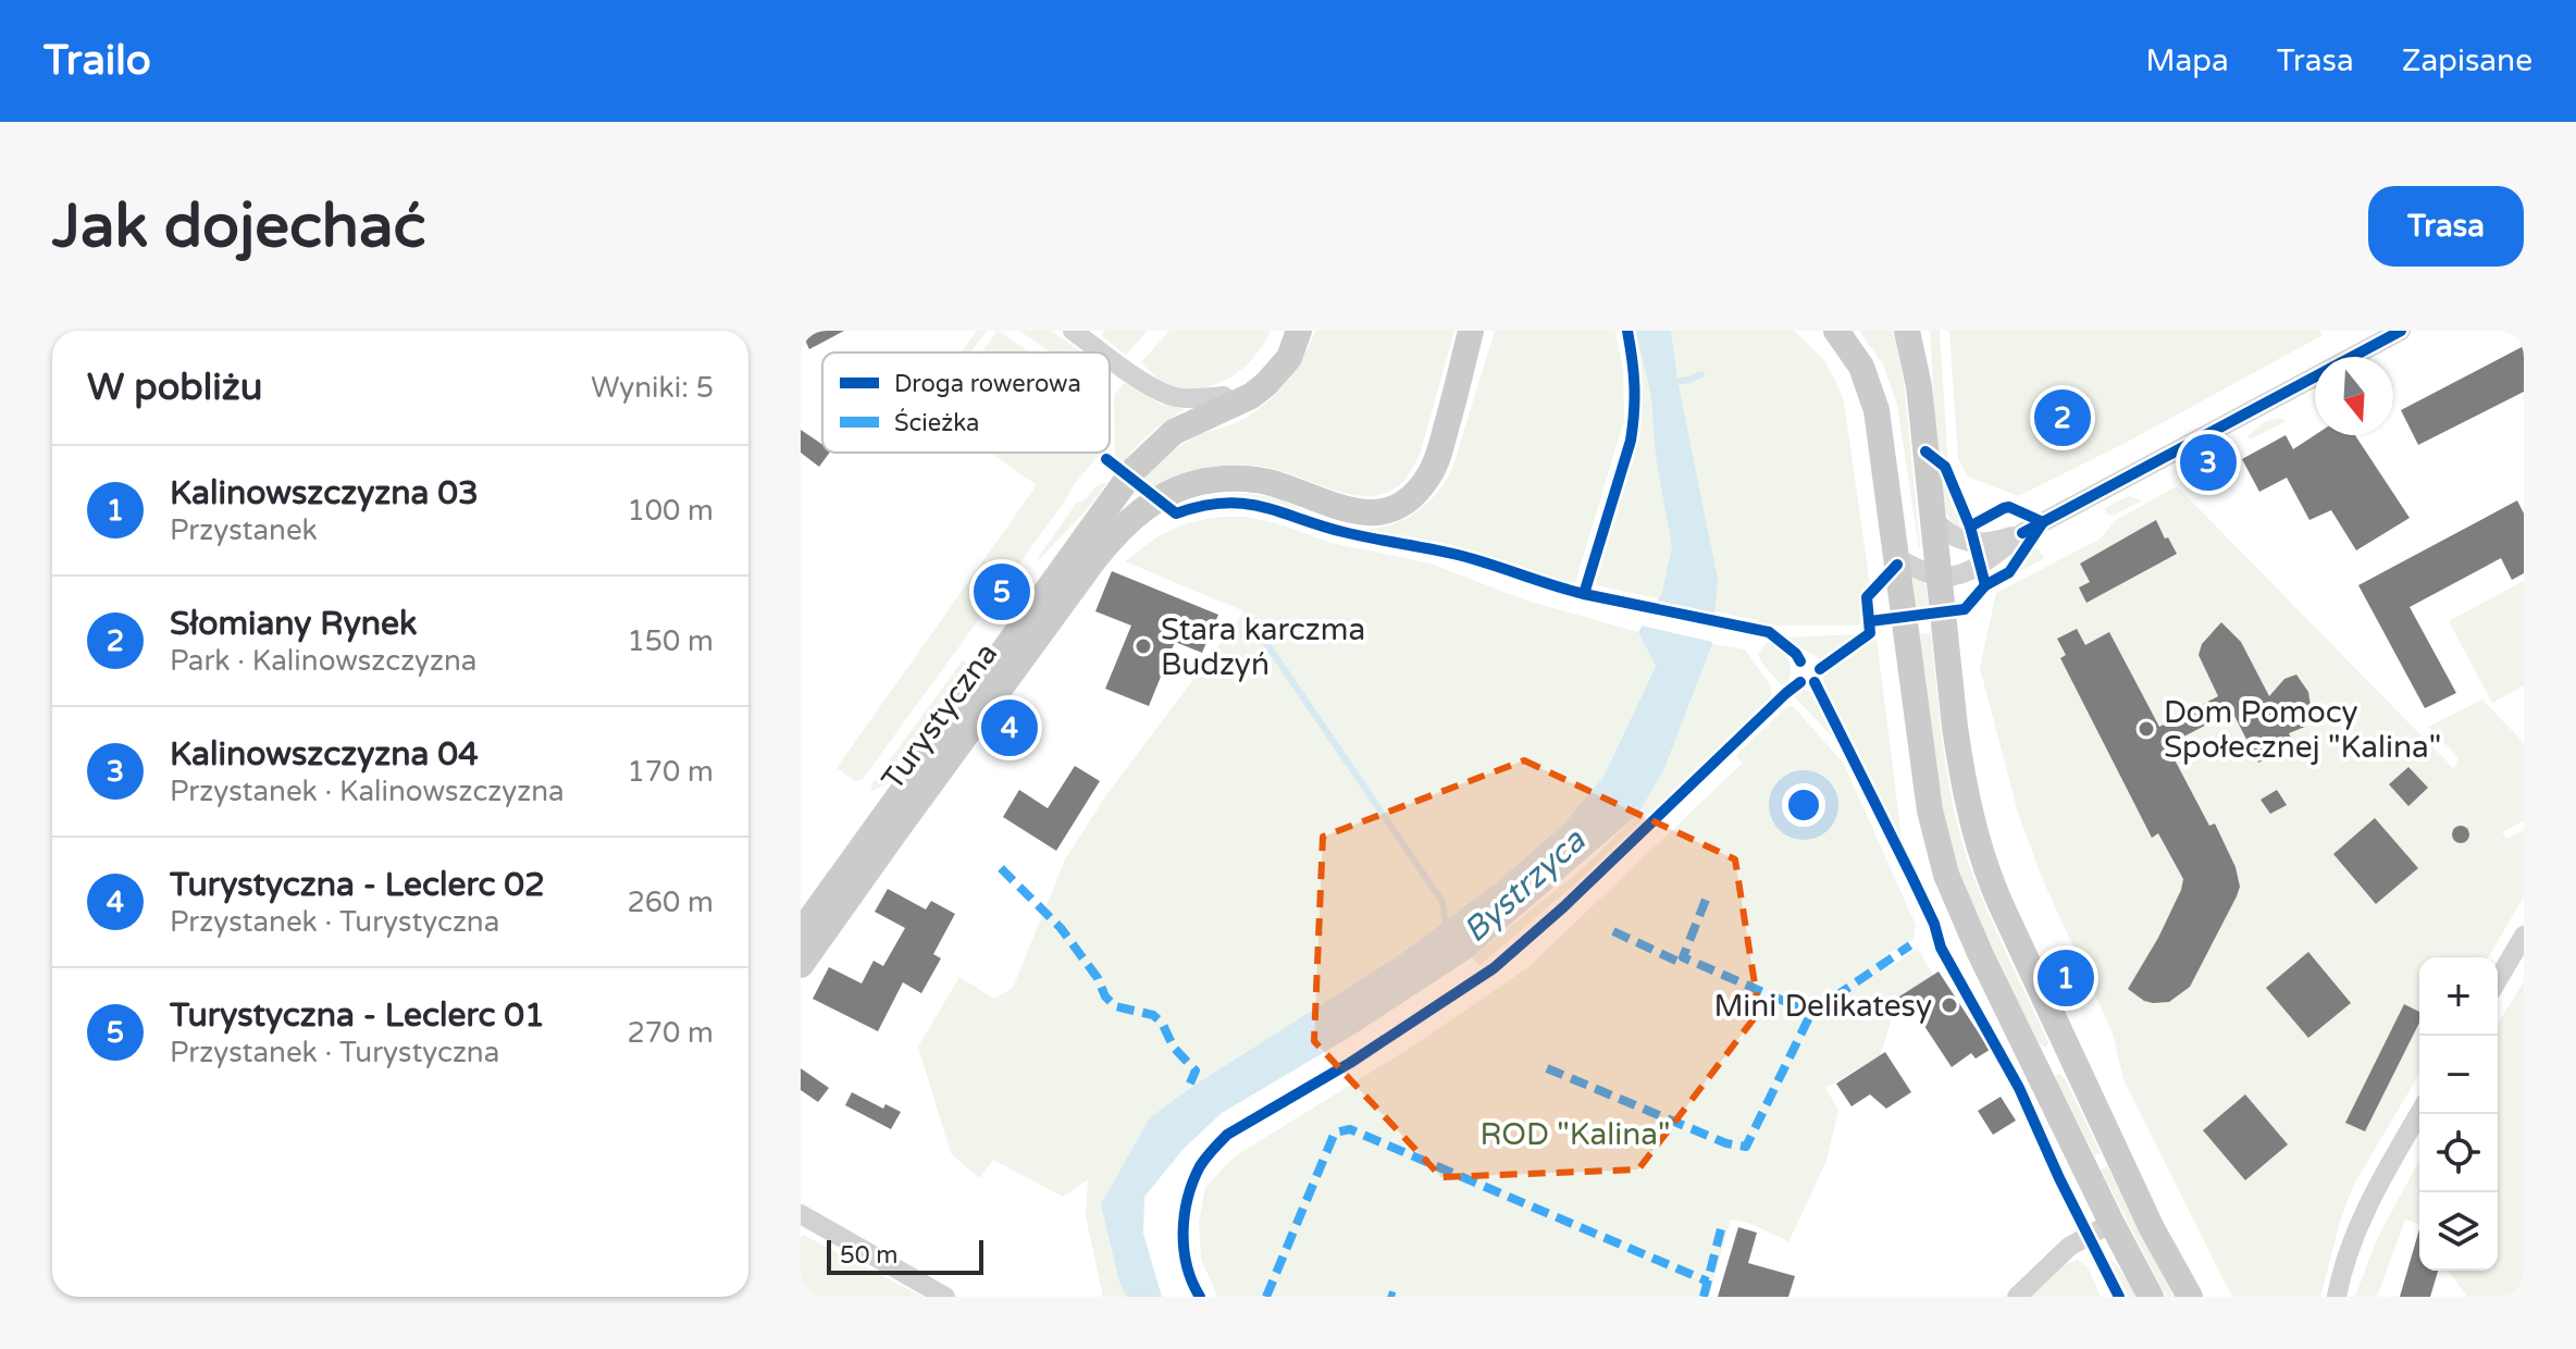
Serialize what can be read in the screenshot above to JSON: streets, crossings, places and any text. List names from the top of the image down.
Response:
{
  "streets": {
    "main road": ["Turystyczna"]
  },
  "water": ["Bystrzyca"],
  "parks": ["ROD \"Kalina\""],
  "places": ["Stara karczma Budzyń", "Dom Pomocy Społecznej \"Kalina\"", "Mini Delikatesy"],
  "legend": ["Droga rowerowa", "Ścieżka"],
  "scale_bar": "50 m",
  "north": "bottom",
  "page": {
    "header": "Trailo",
    "nav": ["Mapa", "Trasa", "Zapisane"],
    "buttons": "Trasa",
    "title": "Jak dojechać",
    "heading": ["W pobliżu", "Wyniki: 5"],
    "pins": [
      "2",
      "3",
      "5",
      "4",
      "1"
    ],
    "list": [
      {
        "mark": "1",
        "name": "Kalinowszczyzna 03",
        "note": "Przystanek",
        "value": "100 m"
      },
      {
        "mark": "2",
        "name": "Słomiany Rynek",
        "note": "Park · Kalinowszczyzna",
        "value": "150 m"
      },
      {
        "mark": "3",
        "name": "Kalinowszczyzna 04",
        "note": "Przystanek · Kalinowszczyzna",
        "value": "170 m"
      },
      {
        "mark": "4",
        "name": "Turystyczna - Leclerc 02",
        "note": "Przystanek · Turystyczna",
        "value": "260 m"
      },
      {
        "mark": "5",
        "name": "Turystyczna - Leclerc 01",
        "note": "Przystanek · Turystyczna",
        "value": "270 m"
      }
    ],
    "map_buttons": ["+", "−"],
    "scale": "50 m"
  }
}
